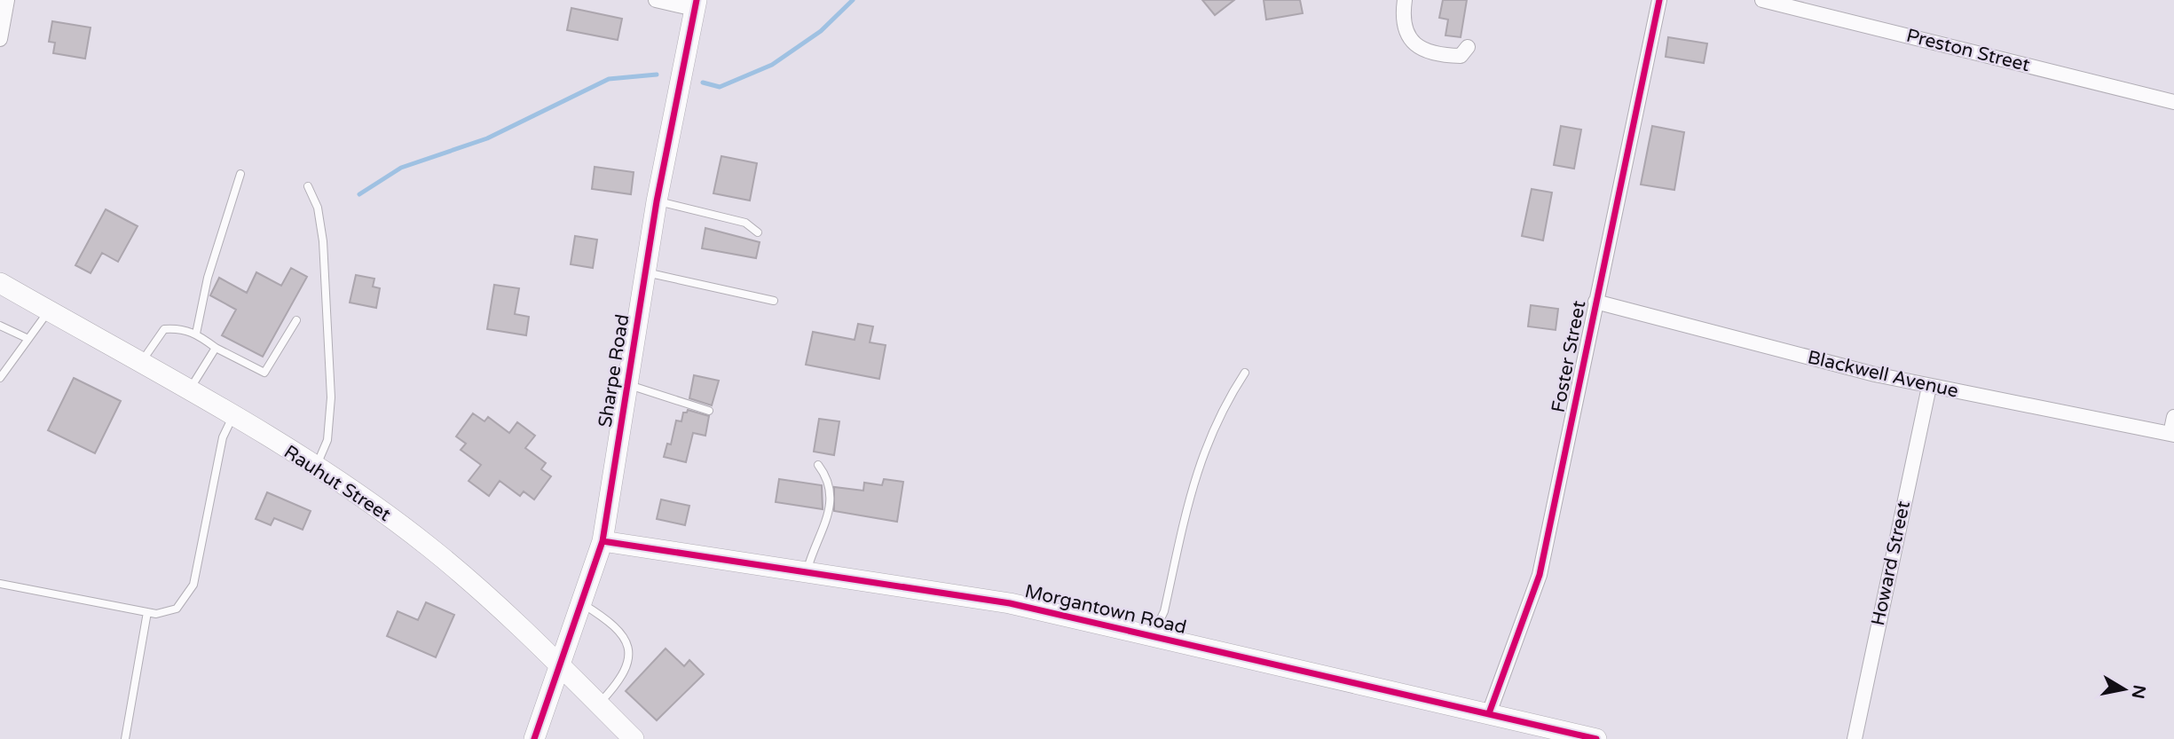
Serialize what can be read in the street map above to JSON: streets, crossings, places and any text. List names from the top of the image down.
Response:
{
  "streets": {
    "street": [
      "Preston Street",
      "Foster Street",
      "Sharpe Road",
      "Blackwell Avenue",
      "Rauhut Street",
      "Howard Street",
      "Morgantown Road"
    ]
  },
  "crossings": [
    ["Foster Street", "Blackwell Avenue"],
    ["Foster Street", "Morgantown Road"],
    ["Sharpe Road", "Rauhut Street"],
    ["Sharpe Road", "Morgantown Road"],
    ["Blackwell Avenue", "Howard Street"]
  ],
  "north": "right"
}
